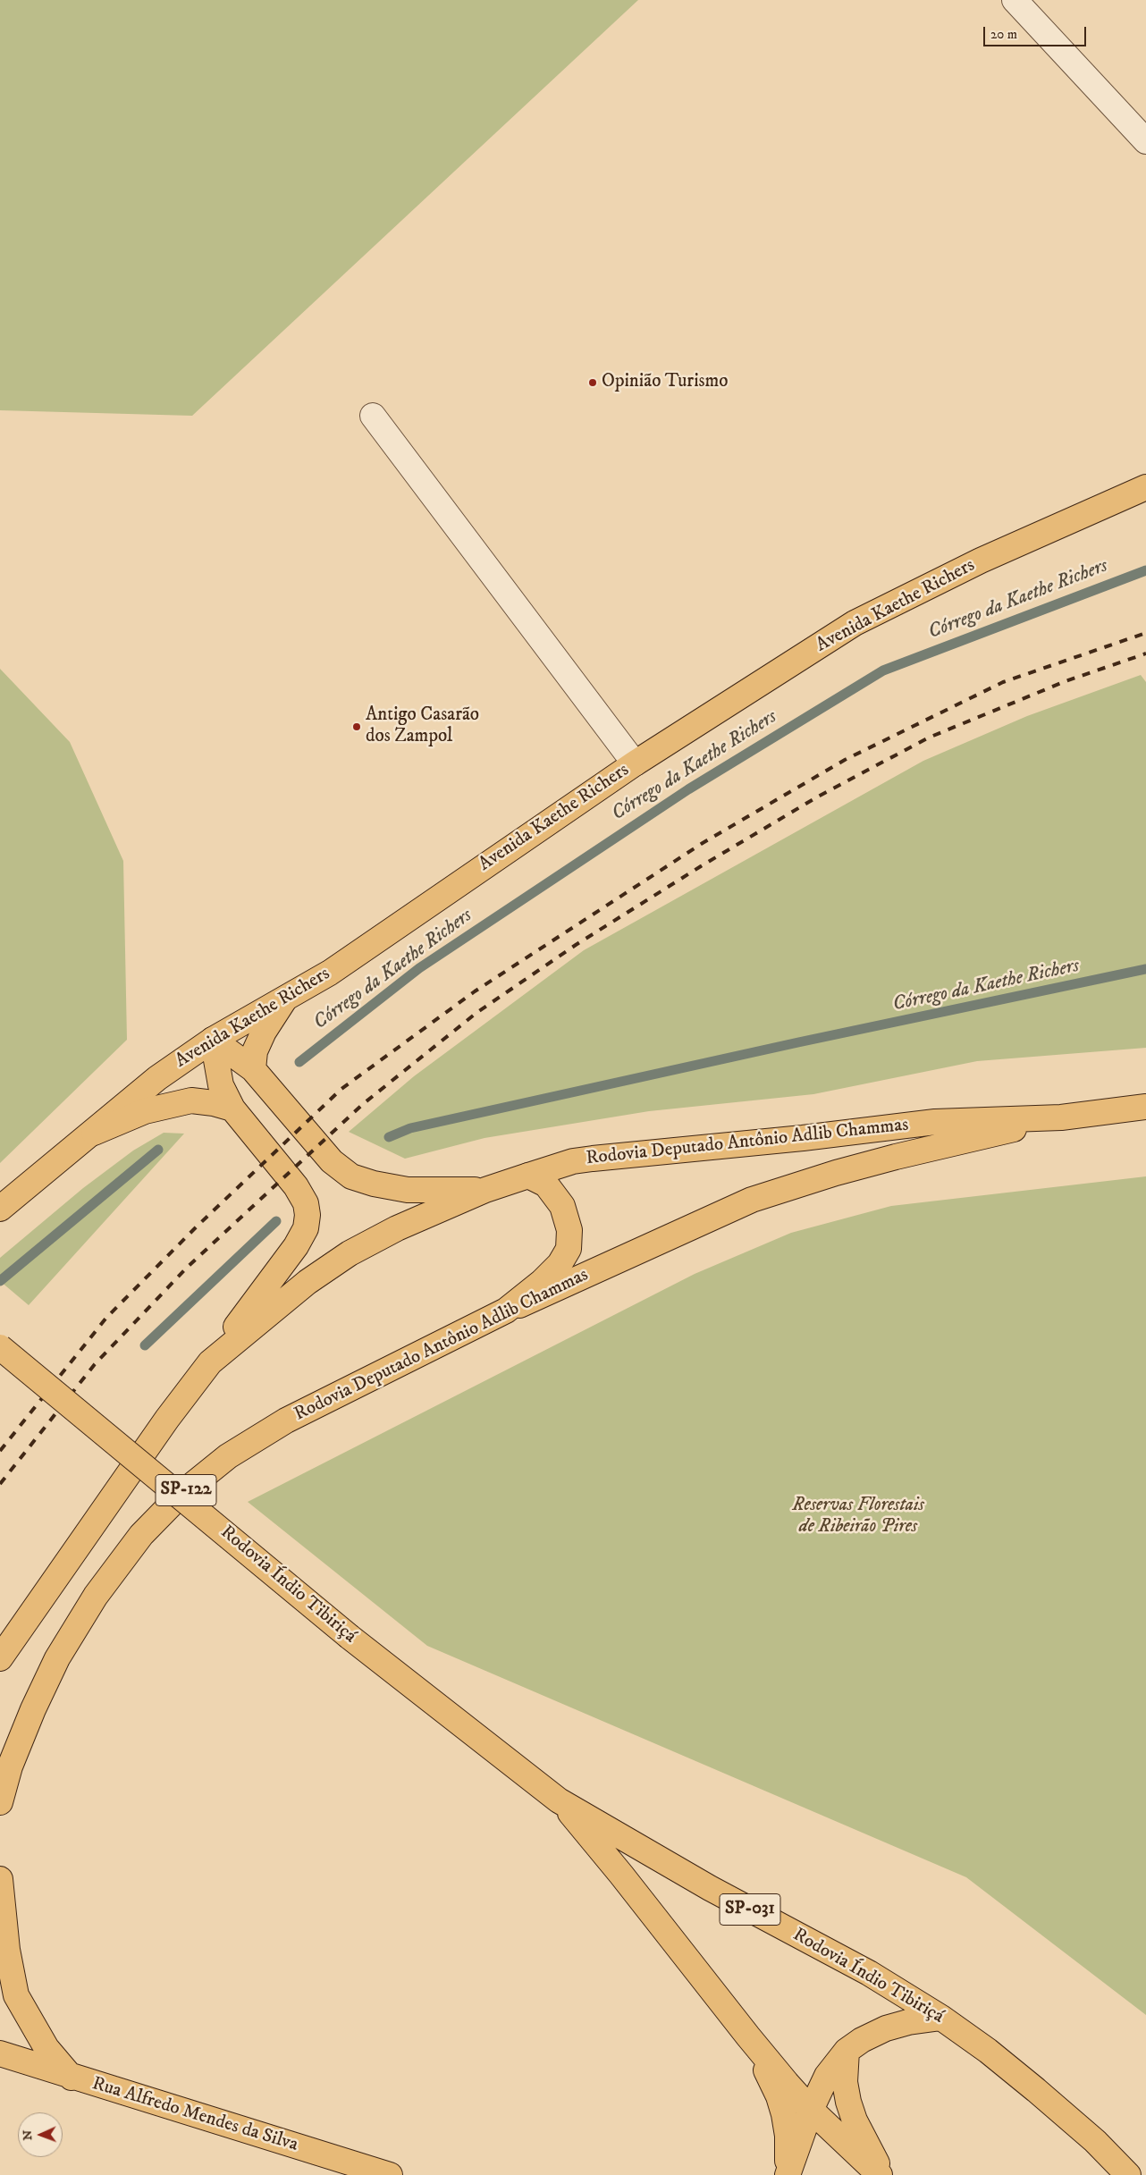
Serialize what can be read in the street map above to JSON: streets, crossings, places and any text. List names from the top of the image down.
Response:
{
  "streets": {
    "main road": [
      "Avenida Kaethe Richers",
      "Rodovia Deputado Antônio Adlib Chammas",
      "SP-122",
      "Rodovia Índio Tibiriçá",
      "SP-031",
      "Rua Alfredo Mendes da Silva"
    ]
  },
  "water": ["Córrego da Kaethe Richers"],
  "parks": ["Reservas Florestais de Ribeirão Pires"],
  "places": ["Opinião Turismo", "Antigo Casarão dos Zampol"],
  "scale_bar": "20 m",
  "north": "left"
}
